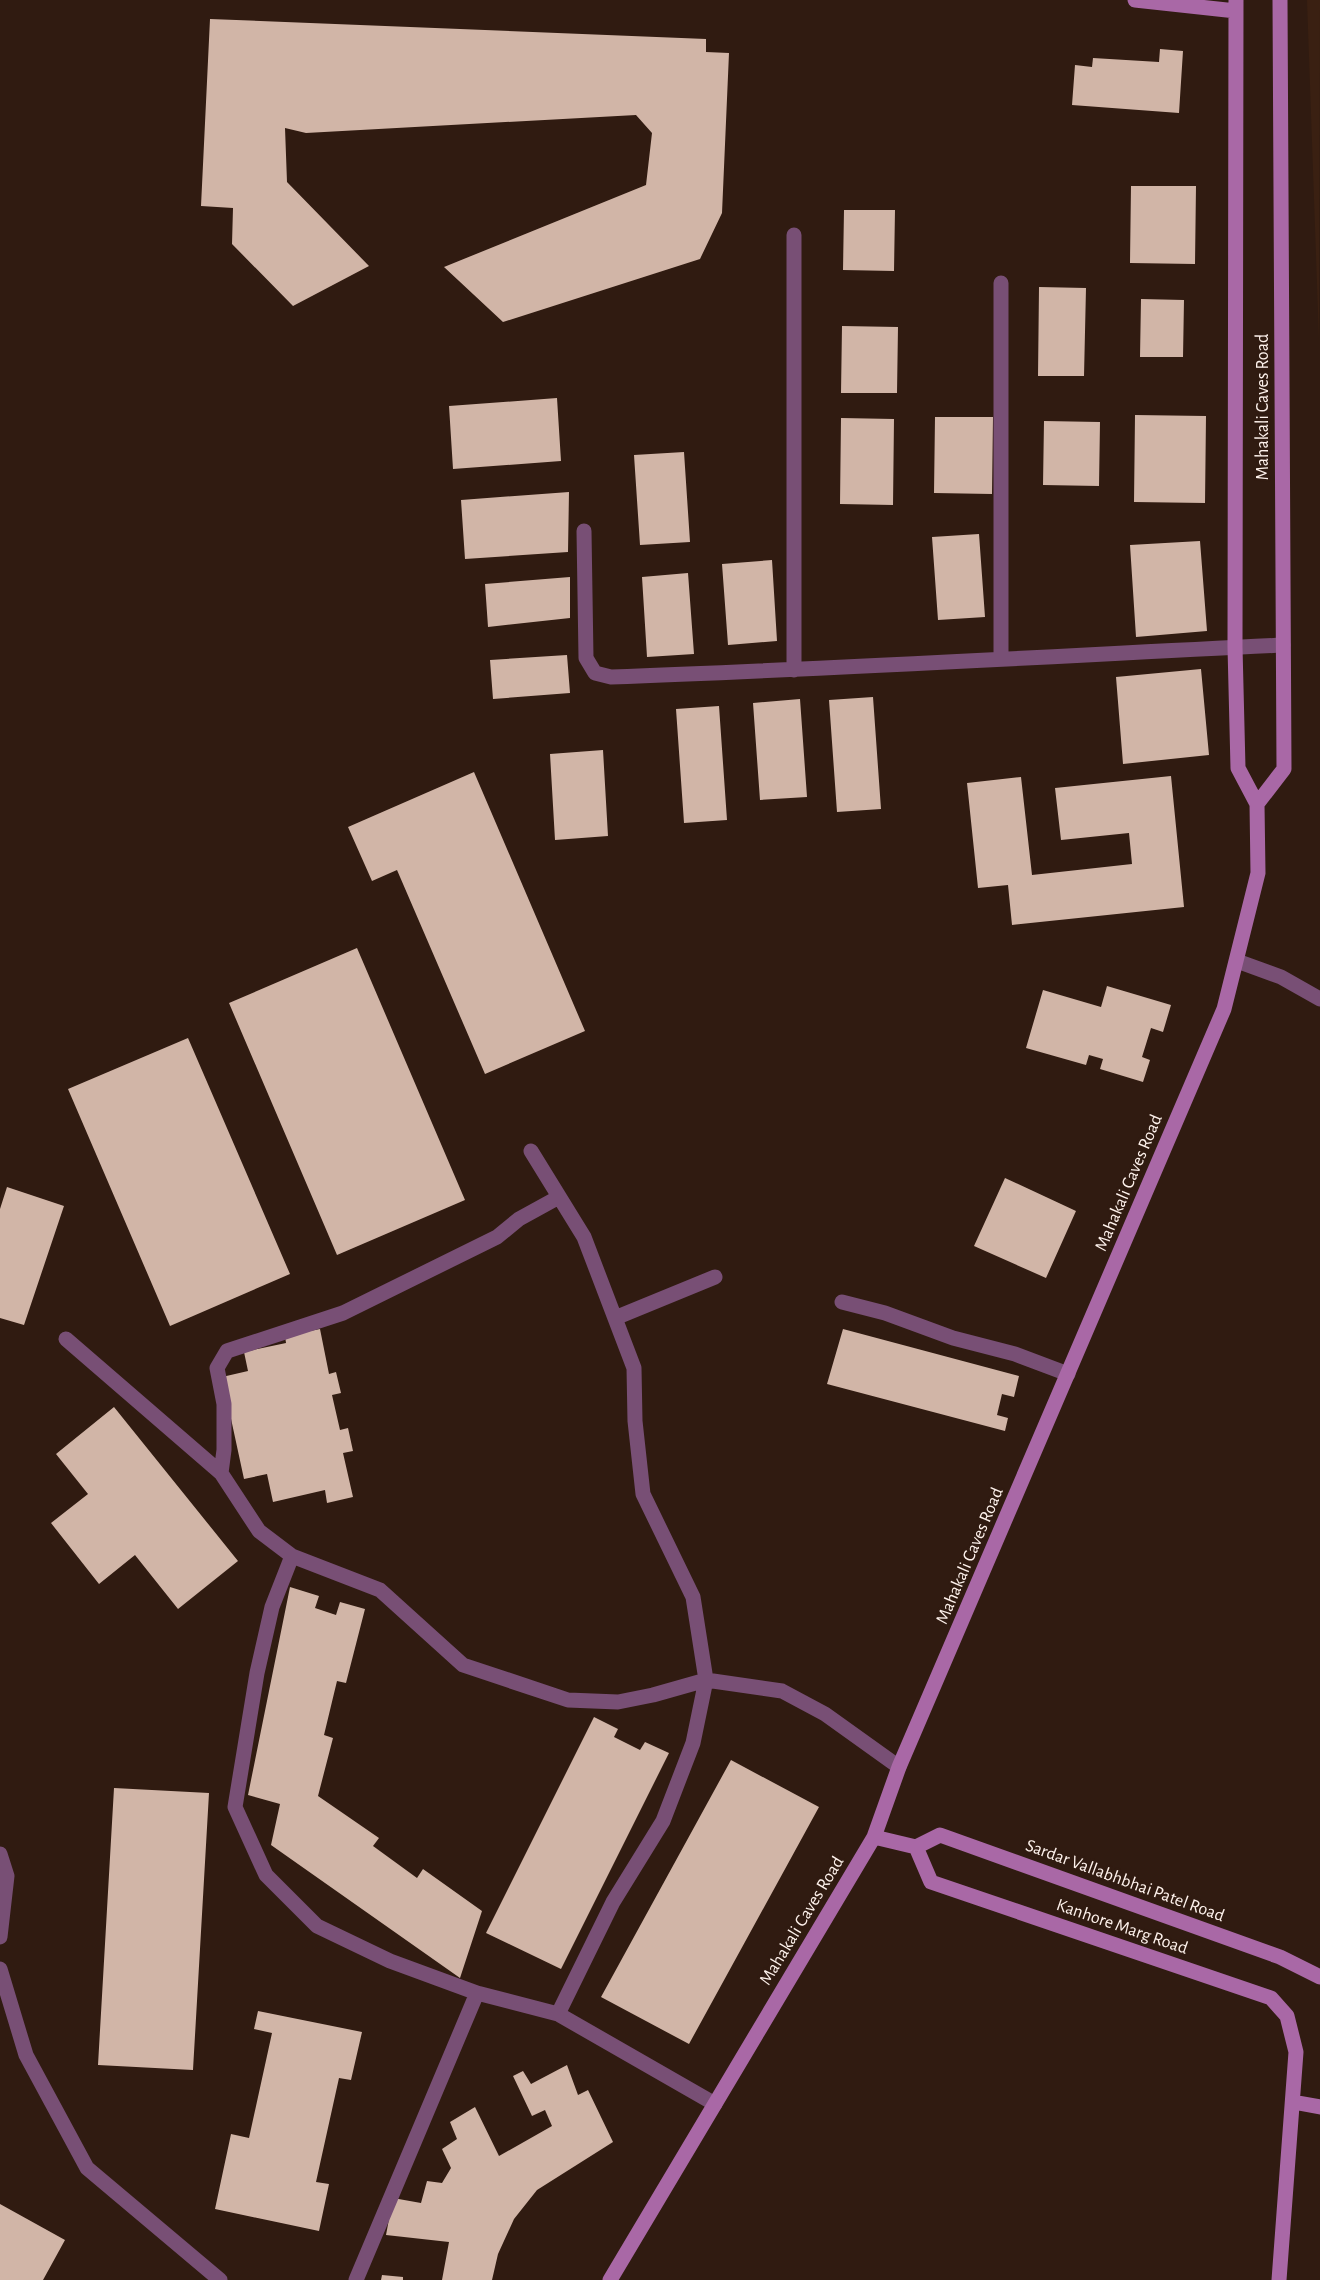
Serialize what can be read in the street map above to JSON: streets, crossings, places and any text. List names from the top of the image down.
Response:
{
  "streets": {
    "main road": ["Mahakali Caves Road", "Sardar Vallabhbhai Patel Road", "Kanhore Marg Road"]
  },
  "crossings": [
    ["Sardar Vallabhbhai Patel Road", "Kanhore Marg Road"]
  ]
}
